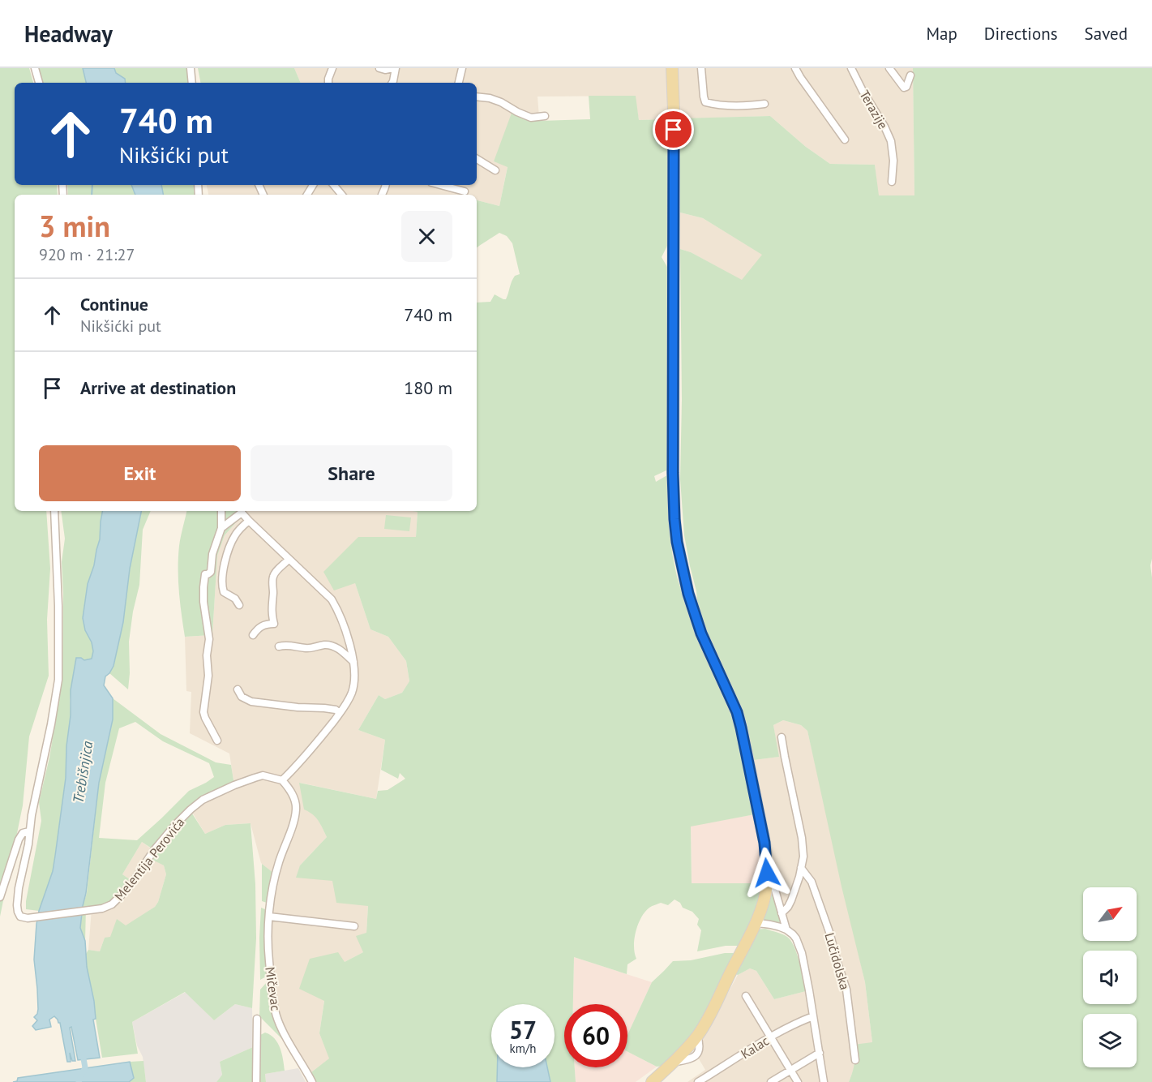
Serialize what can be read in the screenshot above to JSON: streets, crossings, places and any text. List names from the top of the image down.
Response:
{
  "streets": {
    "street": [
      "Terazije",
      "Melentija Perovića",
      "Lučidolska",
      "Mičevac",
      "Kalac"
    ]
  },
  "crossings": [
    ["Melentija Perovića", "Mičevac"]
  ],
  "water": ["Trebišnjica"],
  "north": "top right",
  "page": {
    "header": "Headway",
    "nav": ["Map", "Directions", "Saved"],
    "turn": ["740 m", "Nikšićki put"],
    "heading": ["3 min", "920 m · 21:27"],
    "list": [
      {
        "name": "Continue",
        "note": "Nikšićki put",
        "value": "740 m"
      },
      {
        "name": "Arrive at destination",
        "value": "180 m"
      }
    ],
    "buttons": ["Exit", "Share"],
    "speed": "57 km/h",
    "limit": "60"
  }
}
